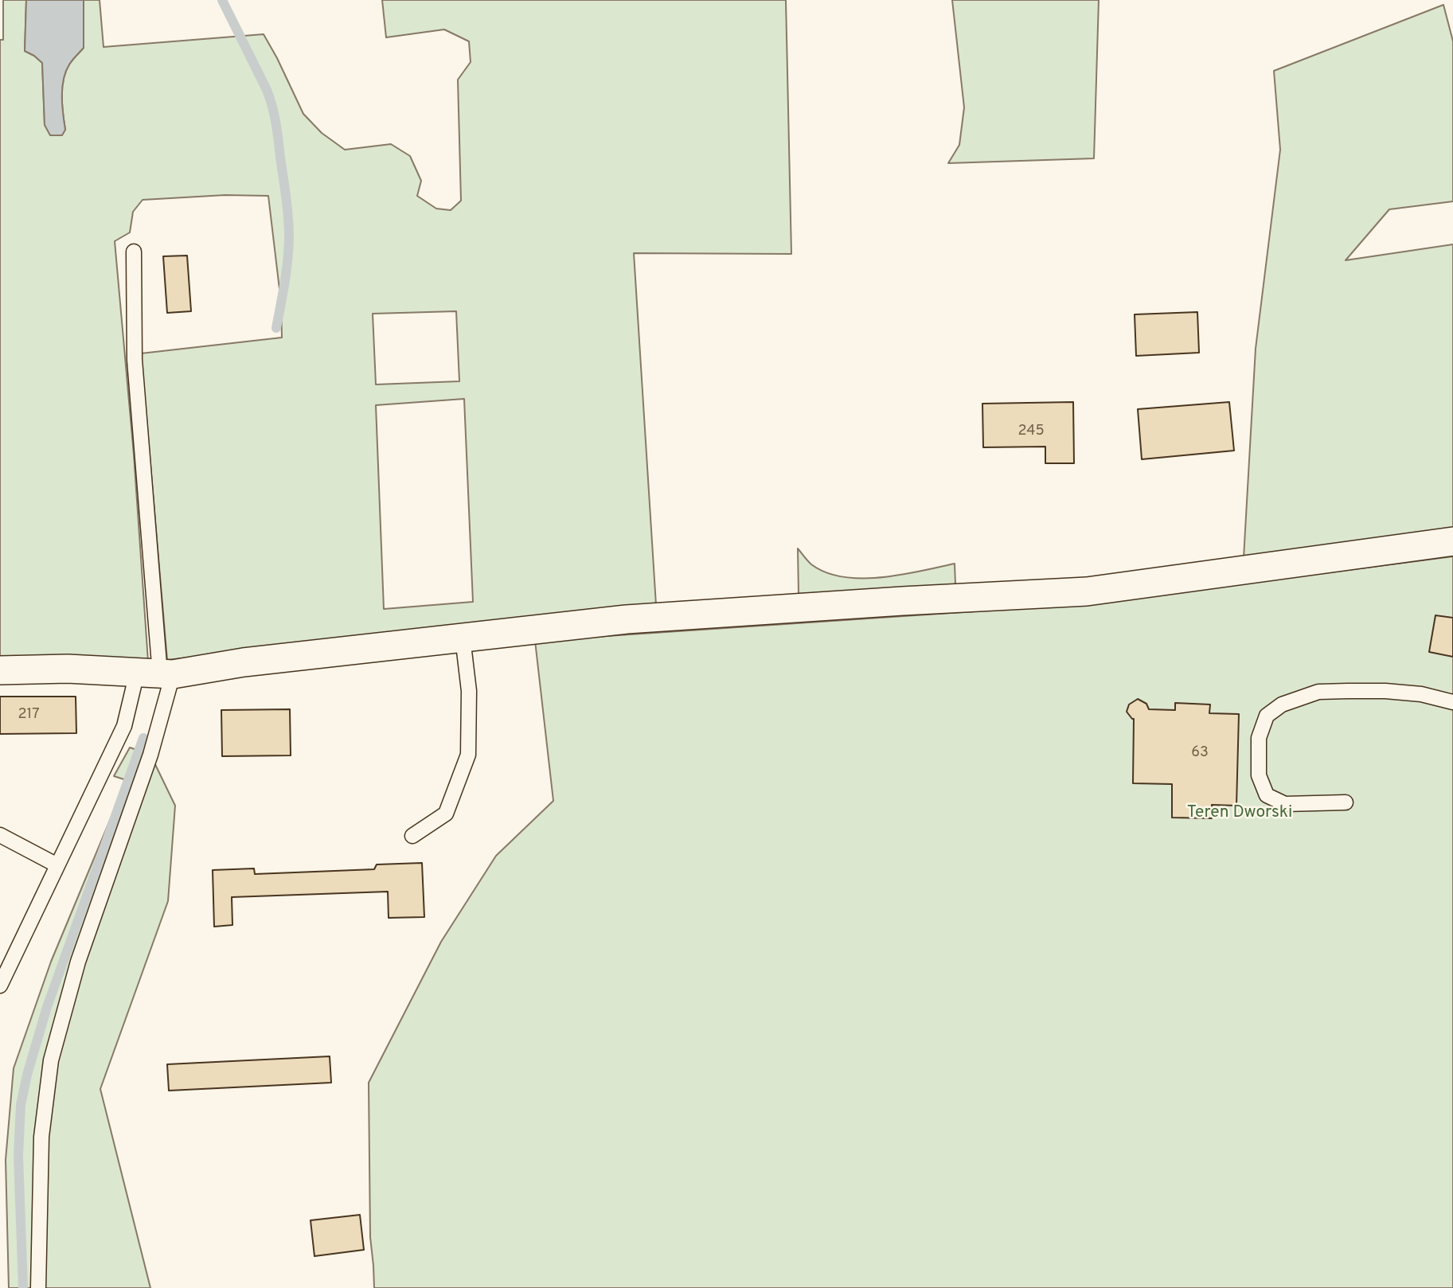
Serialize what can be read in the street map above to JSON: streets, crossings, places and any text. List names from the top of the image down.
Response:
{
  "parks": ["Teren Dworski"],
  "house_numbers": ["245", "217", "63"]
}
